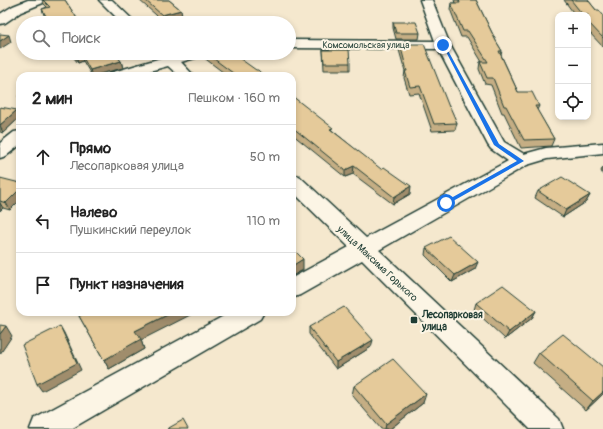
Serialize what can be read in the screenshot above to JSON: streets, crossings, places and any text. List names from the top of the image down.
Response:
{
  "streets": {
    "street": ["Комсомольская улица", "улица Максима Горького"]
  },
  "places": {
    "transit": ["Лесопарковая улица"]
  },
  "page": {
    "map_buttons": ["+", "−"],
    "search": "Поиск",
    "heading": ["2 мин", "Пешком · 160 m"],
    "list": [
      ["Прямо", "Лесопарковая улица", "50 m"],
      ["Налево", "Пушкинский переулок", "110 m"],
      "Пункт назначения"
    ]
  }
}
